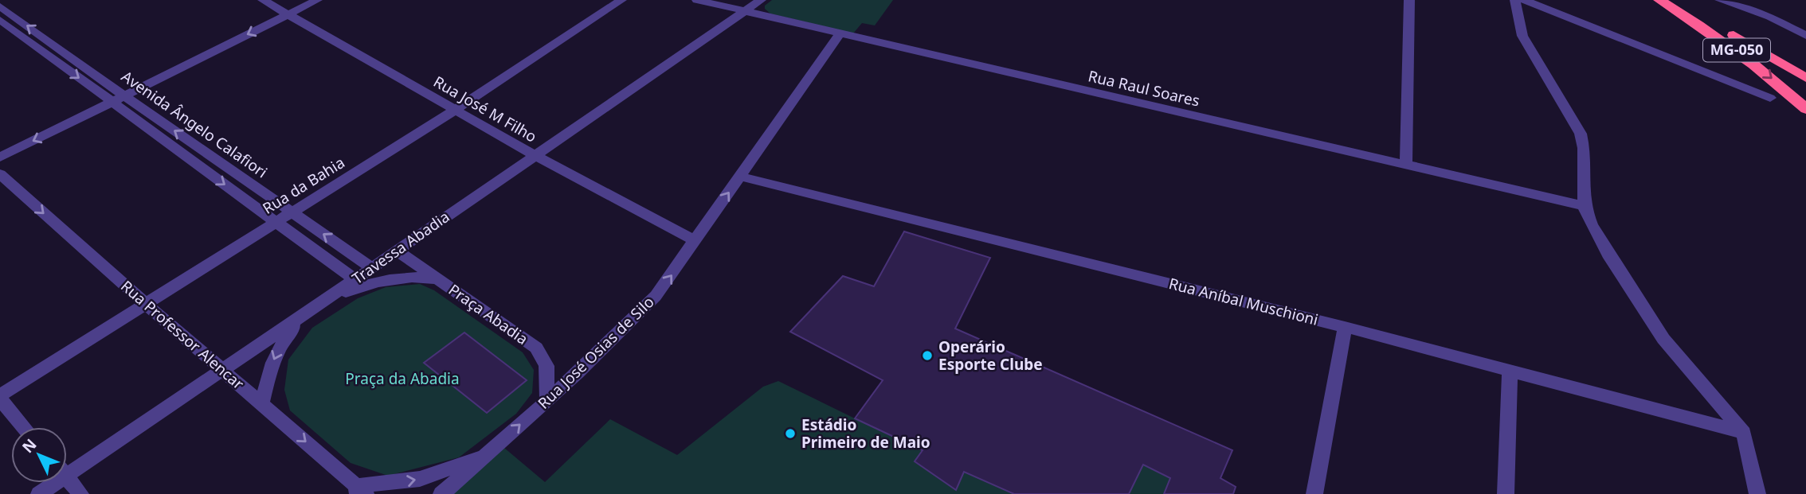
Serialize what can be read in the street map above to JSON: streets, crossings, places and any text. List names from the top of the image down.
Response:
{
  "streets": {
    "highway": ["MG-050"],
    "street": [
      "Rua Raul Soares",
      "Rua José M Filho",
      "Avenida Ângelo Calafiori",
      "Rua da Bahia",
      "Travessa Abadia",
      "Rua Aníbal Muschioni",
      "Praça Abadia",
      "Rua Professor Alencar",
      "Rua José Osias de Silo"
    ]
  },
  "crossings": [
    ["Rua Raul Soares", "Travessa Abadia"],
    ["Rua Raul Soares", "Rua José Osias de Silo"],
    ["Rua José M Filho", "Rua da Bahia"],
    ["Rua José M Filho", "Travessa Abadia"],
    ["Rua José M Filho", "Rua José Osias de Silo"],
    ["Avenida Ângelo Calafiori", "Rua da Bahia"],
    ["Avenida Ângelo Calafiori", "Travessa Abadia"],
    ["Rua da Bahia", "Rua Professor Alencar"],
    ["Travessa Abadia", "Praça Abadia"],
    ["Travessa Abadia", "Rua Professor Alencar"],
    ["Rua Aníbal Muschioni", "Rua José Osias de Silo"],
    ["Praça Abadia", "Rua José Osias de Silo"],
    ["Rua Professor Alencar", "Rua José Osias de Silo"]
  ],
  "one_way": ["Rua Professor Alencar", "Rua José Osias de Silo"],
  "parks": ["Praça da Abadia"],
  "places": ["Operário Esporte Clube", "Estádio Primeiro de Maio"],
  "north": "top left"
}
